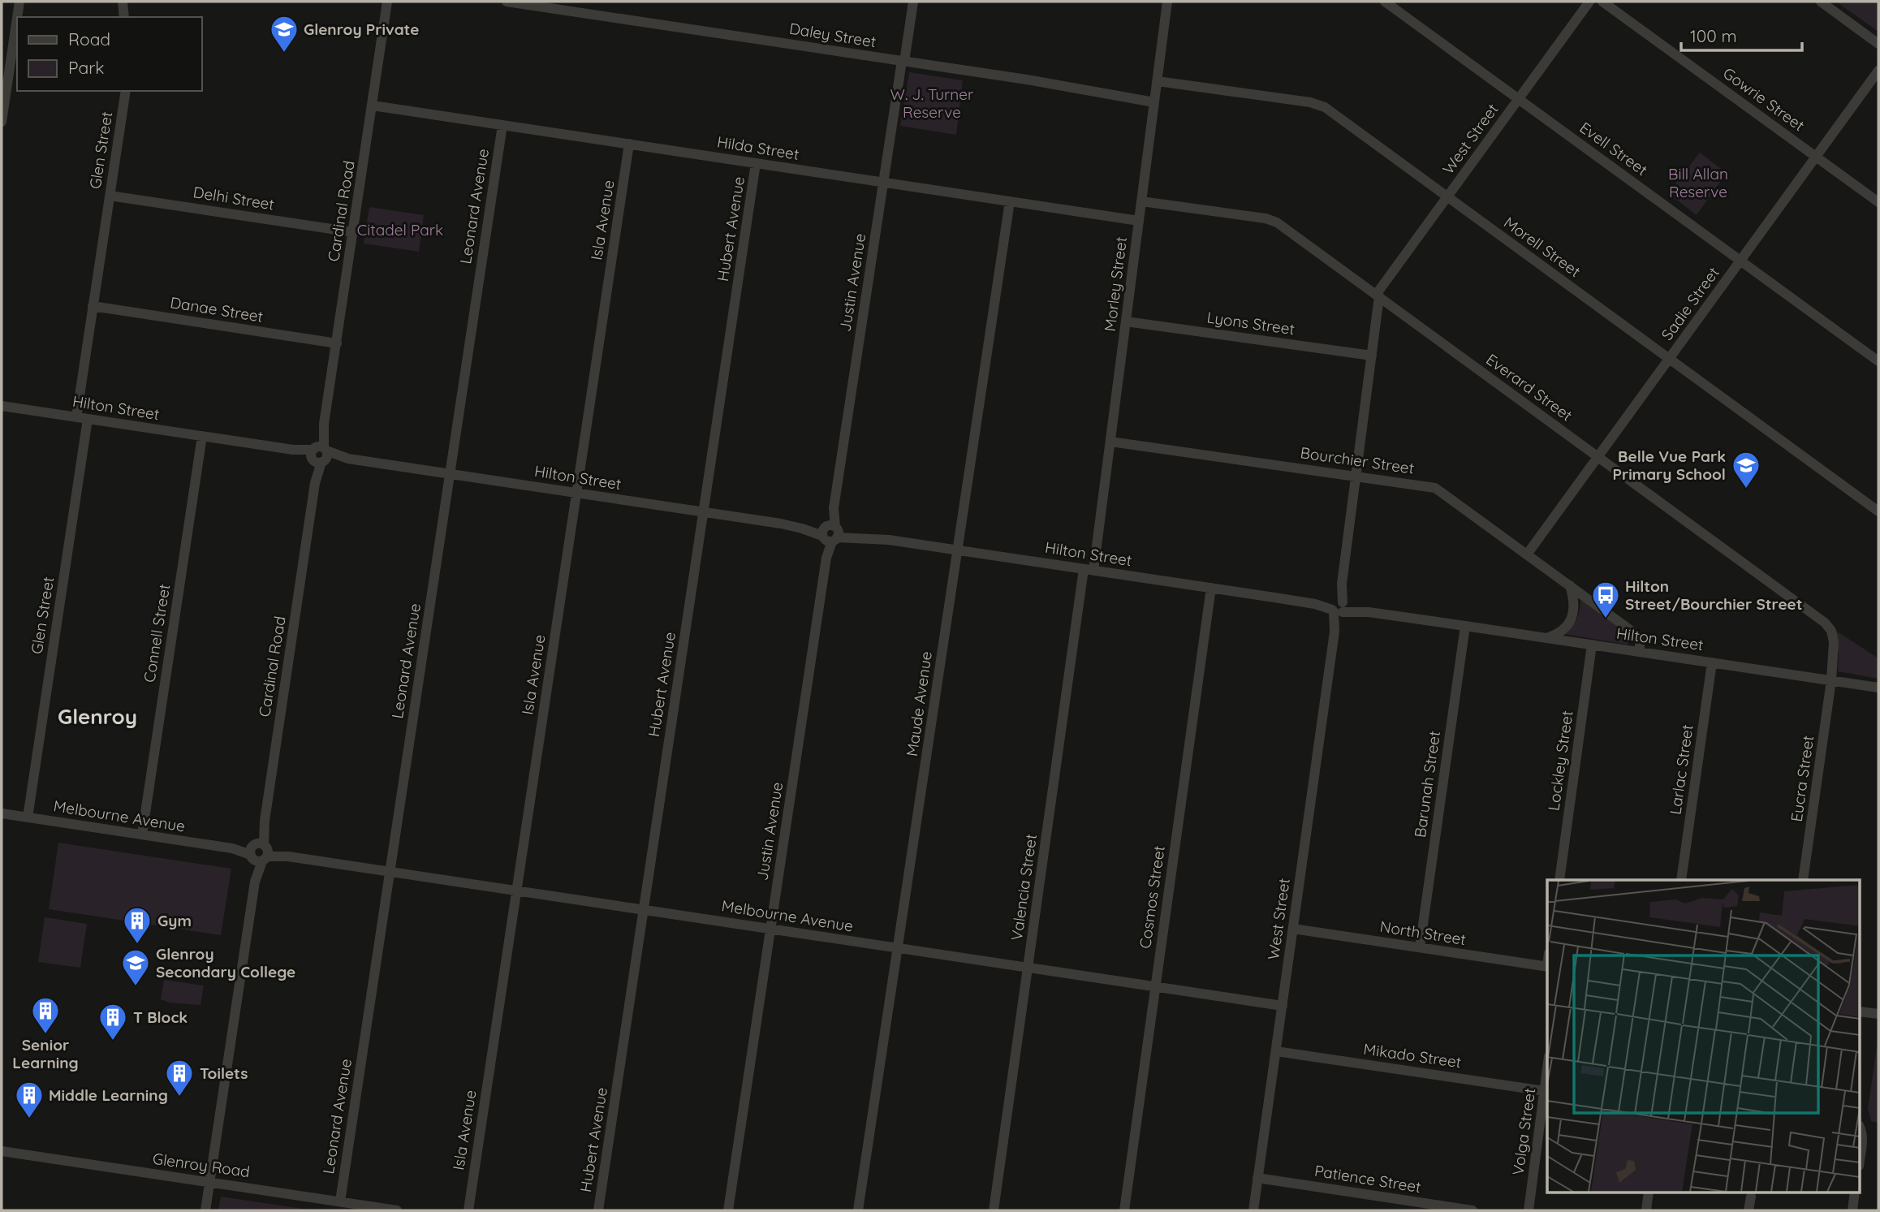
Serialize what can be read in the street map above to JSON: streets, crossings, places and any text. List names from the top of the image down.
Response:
{
  "streets": {
    "street": [
      "Daley Street",
      "Gowrie Street",
      "West Street",
      "Hilda Street",
      "Evell Street",
      "Glen Street",
      "Delhi Street",
      "Leonard Avenue",
      "Cardinal Road",
      "Isla Avenue",
      "Hubert Avenue",
      "Morell Street",
      "Justin Avenue",
      "Morley Street",
      "Sadie Street",
      "Danae Street",
      "Lyons Street",
      "Everard Street",
      "Hilton Street",
      "Bourchier Street",
      "Connell Street",
      "Maude Avenue",
      "Lockley Street",
      "Larlac Street",
      "Eucra Street",
      "Barunah Street",
      "Melbourne Avenue",
      "Valencia Street",
      "Cosmos Street",
      "North Street",
      "Mikado Street",
      "Volga Street",
      "Glenroy Road",
      "Patience Street"
    ]
  },
  "crossings": [
    ["Daley Street", "Justin Avenue"],
    ["Daley Street", "Morley Street"],
    ["Gowrie Street", "Sadie Street"],
    ["West Street", "Evell Street"],
    ["West Street", "Morell Street"],
    ["West Street", "Lyons Street"],
    ["West Street", "Everard Street"],
    ["West Street", "Hilton Street"],
    ["West Street", "Bourchier Street"],
    ["West Street", "Melbourne Avenue"],
    ["West Street", "North Street"],
    ["West Street", "Mikado Street"],
    ["West Street", "Patience Street"],
    ["Hilda Street", "Leonard Avenue"],
    ["Hilda Street", "Cardinal Road"],
    ["Hilda Street", "Isla Avenue"],
    ["Hilda Street", "Hubert Avenue"],
    ["Hilda Street", "Justin Avenue"],
    ["Hilda Street", "Morley Street"],
    ["Hilda Street", "Maude Avenue"],
    ["Evell Street", "Sadie Street"],
    ["Glen Street", "Delhi Street"],
    ["Glen Street", "Danae Street"],
    ["Glen Street", "Hilton Street"],
    ["Glen Street", "Melbourne Avenue"],
    ["Delhi Street", "Cardinal Road"],
    ["Leonard Avenue", "Hilton Street"],
    ["Leonard Avenue", "Melbourne Avenue"],
    ["Leonard Avenue", "Glenroy Road"],
    ["Cardinal Road", "Danae Street"],
    ["Cardinal Road", "Hilton Street"],
    ["Cardinal Road", "Melbourne Avenue"],
    ["Cardinal Road", "Glenroy Road"],
    ["Isla Avenue", "Hilton Street"],
    ["Isla Avenue", "Melbourne Avenue"],
    ["Hubert Avenue", "Hilton Street"],
    ["Hubert Avenue", "Melbourne Avenue"],
    ["Morell Street", "Morley Street"],
    ["Morell Street", "Sadie Street"],
    ["Justin Avenue", "Hilton Street"],
    ["Justin Avenue", "Melbourne Avenue"],
    ["Morley Street", "Lyons Street"],
    ["Morley Street", "Everard Street"],
    ["Morley Street", "Hilton Street"],
    ["Morley Street", "Bourchier Street"],
    ["Morley Street", "Valencia Street"],
    ["Sadie Street", "Everard Street"],
    ["Sadie Street", "Bourchier Street"],
    ["Everard Street", "Hilton Street"],
    ["Everard Street", "Eucra Street"],
    ["Hilton Street", "Bourchier Street"],
    ["Hilton Street", "Connell Street"],
    ["Hilton Street", "Maude Avenue"],
    ["Hilton Street", "Lockley Street"],
    ["Hilton Street", "Larlac Street"],
    ["Hilton Street", "Eucra Street"],
    ["Hilton Street", "Barunah Street"],
    ["Hilton Street", "Valencia Street"],
    ["Hilton Street", "Cosmos Street"],
    ["Connell Street", "Melbourne Avenue"],
    ["Maude Avenue", "Melbourne Avenue"],
    ["Barunah Street", "North Street"],
    ["Melbourne Avenue", "Valencia Street"],
    ["Melbourne Avenue", "Cosmos Street"],
    ["Mikado Street", "Volga Street"]
  ],
  "districts": ["Glenroy"],
  "parks": ["W. J. Turner Reserve", "Bill Allan Reserve", "Citadel Park"],
  "places": {
    "school or university": ["Glenroy Private", "Belle Vue Park Primary School", "Glenroy Secondary College"],
    "bus stop": ["Hilton Street/Bourchier Street"],
    "building": [
      "Gym",
      "Senior Learning",
      "T Block",
      "Toilets",
      "Middle Learning"
    ]
  },
  "legend": ["Road", "Park"],
  "scale_bar": "100 m"
}
